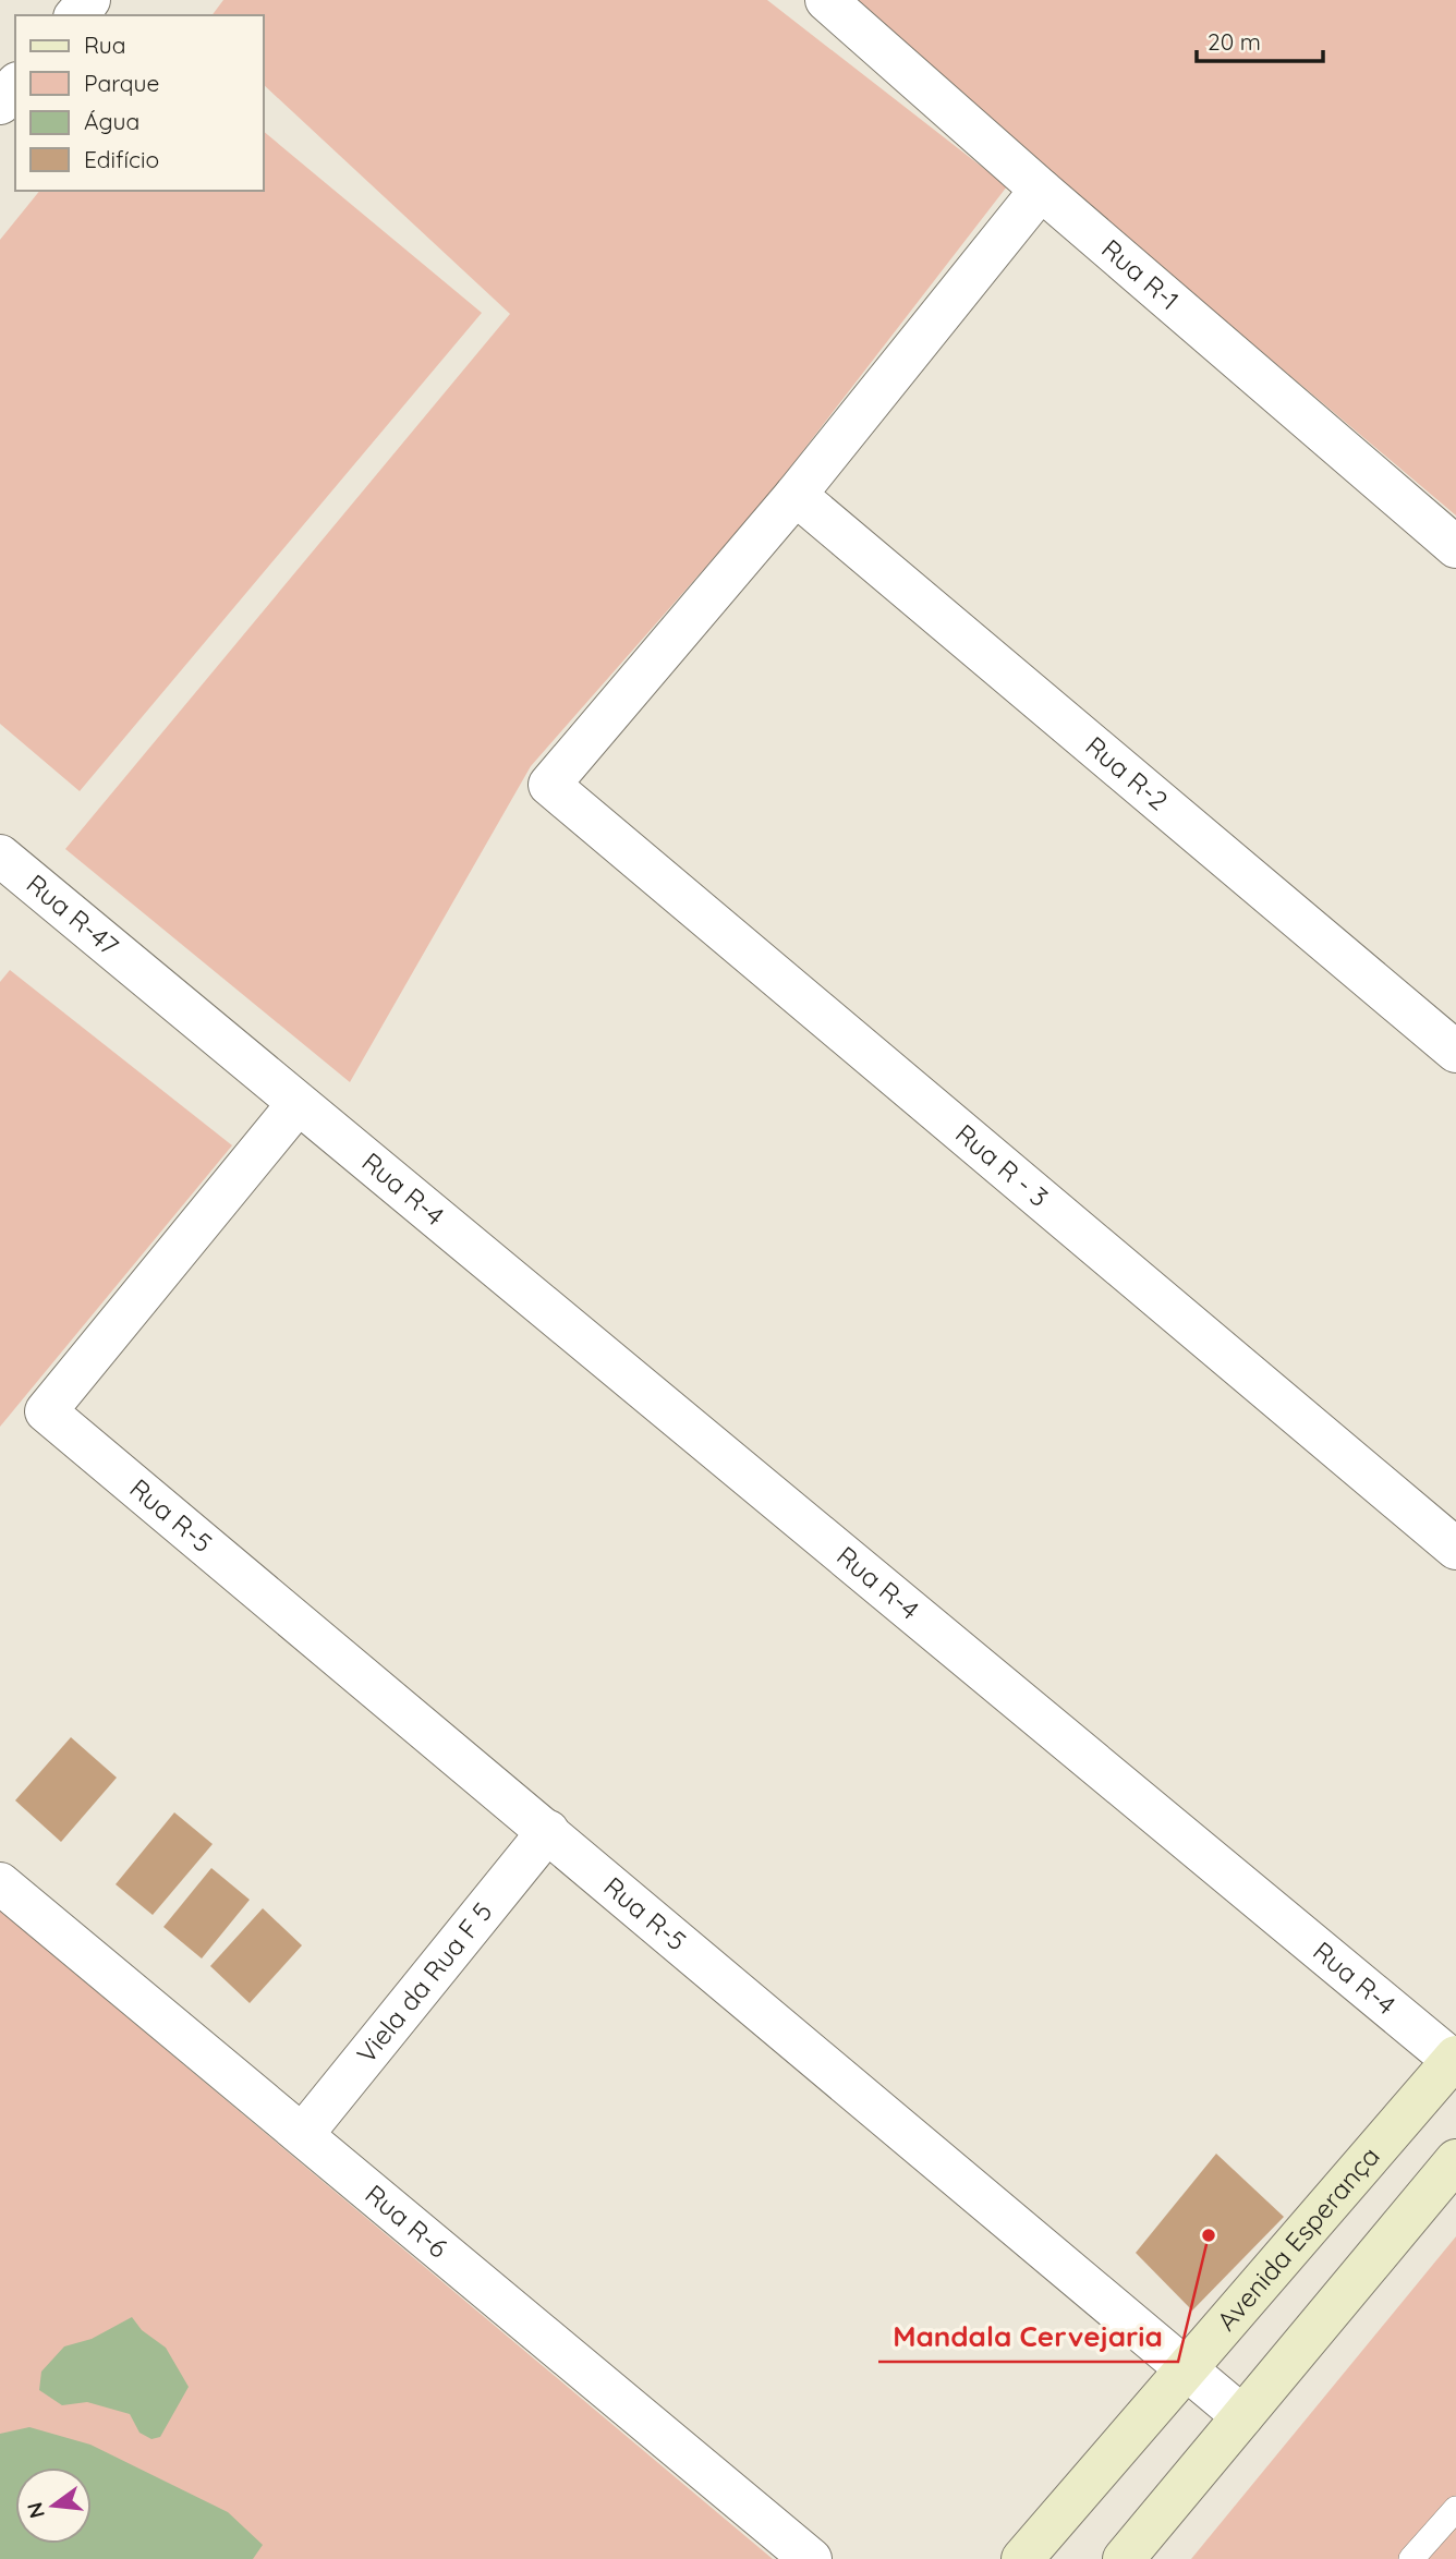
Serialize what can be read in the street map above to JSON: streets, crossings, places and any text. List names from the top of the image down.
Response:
{
  "streets": {
    "main road": ["Avenida Esperança"],
    "street": [
      "Rua R-1",
      "Rua R-2",
      "Rua R-47",
      "Rua R - 3",
      "Rua R-4",
      "Rua R-5",
      "Viela da Rua F 5",
      "Rua R-6"
    ]
  },
  "crossings": [
    ["Rua R-2", "Rua R - 3"],
    ["Rua R-47", "Rua R-4"],
    ["Rua R-4", "Rua R-5"],
    ["Rua R-4", "Avenida Esperança"],
    ["Rua R-5", "Viela da Rua F 5"],
    ["Rua R-5", "Avenida Esperança"],
    ["Viela da Rua F 5", "Rua R-6"]
  ],
  "places": ["Mandala Cervejaria"],
  "legend": [
    "Rua",
    "Parque",
    "Água",
    "Edifício"
  ],
  "scale_bar": "20 m",
  "north": "left"
}
